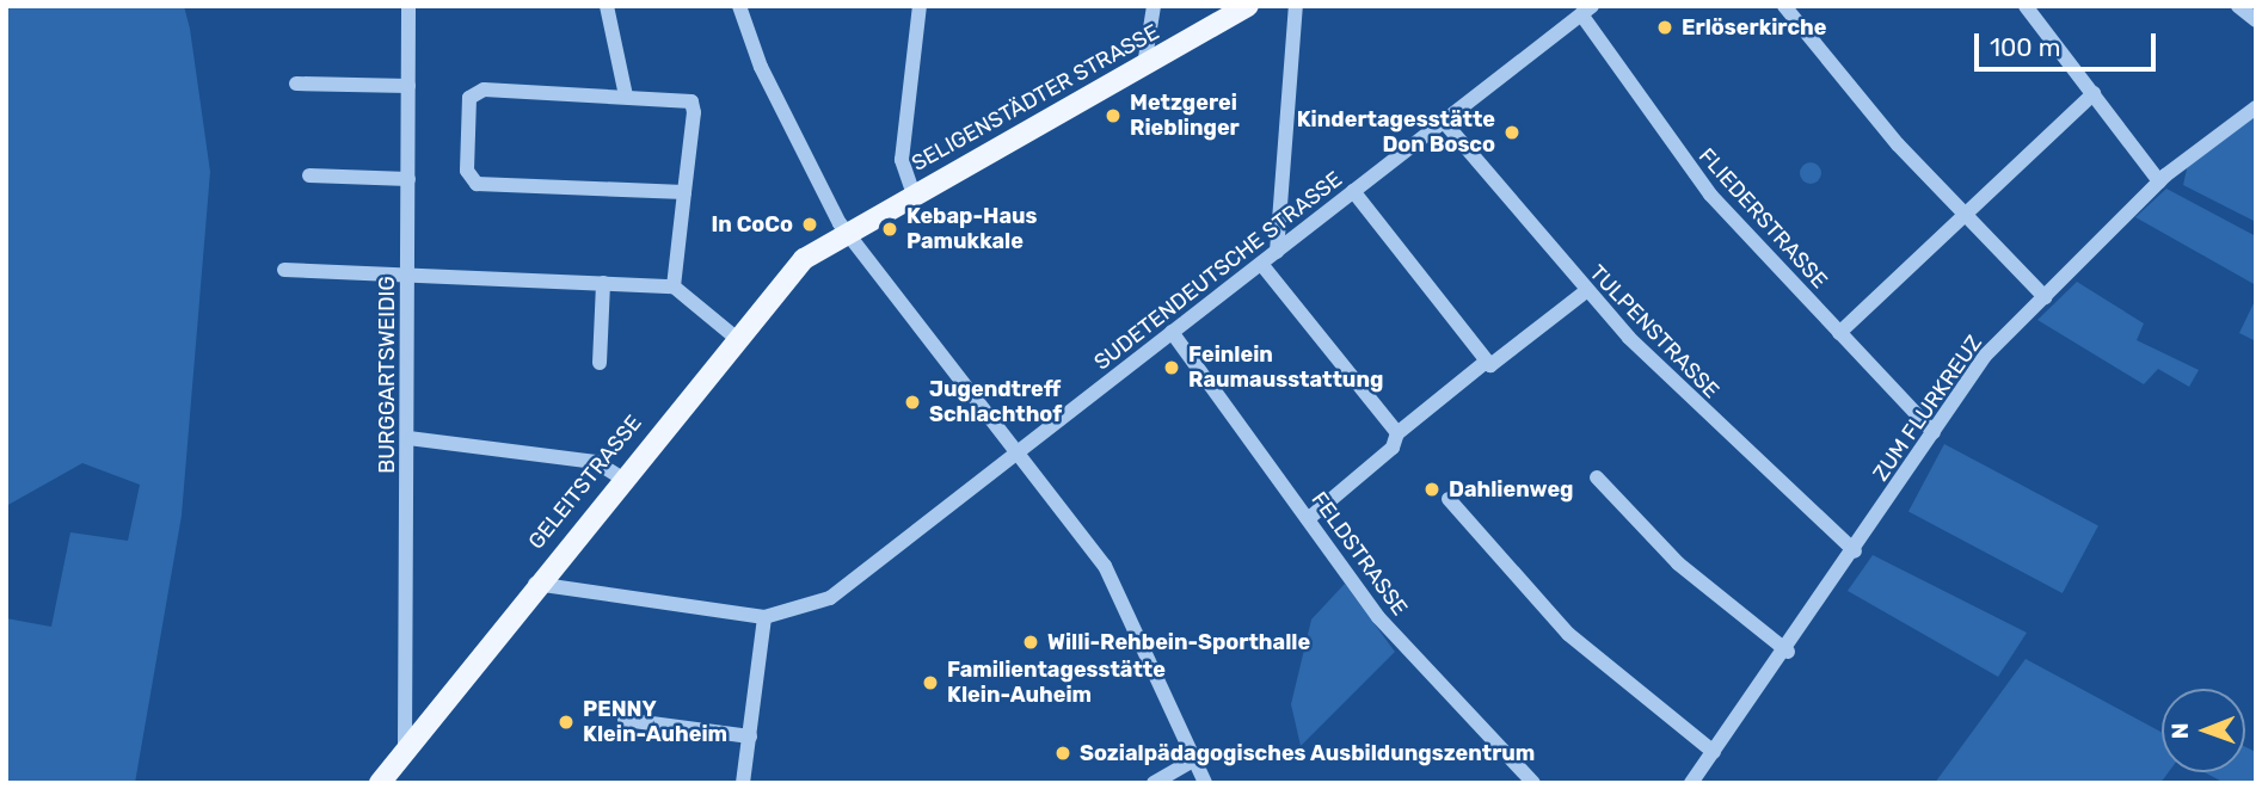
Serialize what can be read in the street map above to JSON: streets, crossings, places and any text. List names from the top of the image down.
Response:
{
  "streets": {
    "main road": ["SELIGENSTÄDTER STRASSE", "GELEITSTRASSE"],
    "street": [
      "FLIEDERSTRASSE",
      "SUDETENDEUTSCHE STRASSE",
      "TULPENSTRASSE",
      "BURGGARTSWEIDIG",
      "ZUM FLURKREUZ",
      "FELDSTRASSE"
    ]
  },
  "crossings": [
    ["SELIGENSTÄDTER STRASSE", "GELEITSTRASSE"],
    ["FLIEDERSTRASSE", "SUDETENDEUTSCHE STRASSE"],
    ["FLIEDERSTRASSE", "ZUM FLURKREUZ"],
    ["SUDETENDEUTSCHE STRASSE", "TULPENSTRASSE"],
    ["SUDETENDEUTSCHE STRASSE", "GELEITSTRASSE"],
    ["SUDETENDEUTSCHE STRASSE", "FELDSTRASSE"],
    ["TULPENSTRASSE", "ZUM FLURKREUZ"],
    ["BURGGARTSWEIDIG", "GELEITSTRASSE"]
  ],
  "places": [
    "Erlöserkirche",
    "Metzgerei Rieblinger",
    "Kindertagesstätte Don Bosco",
    "In CoCo",
    "Kebap-Haus Pamukkale",
    "Feinlein Raumausstattung",
    "Jugendtreff Schlachthof",
    "Dahlienweg",
    "Willi-Rehbein-Sporthalle",
    "Familientagesstätte Klein-Auheim",
    "PENNY Klein-Auheim",
    "Sozialpädagogisches Ausbildungszentrum"
  ],
  "scale_bar": "100 m",
  "north": "left"
}
